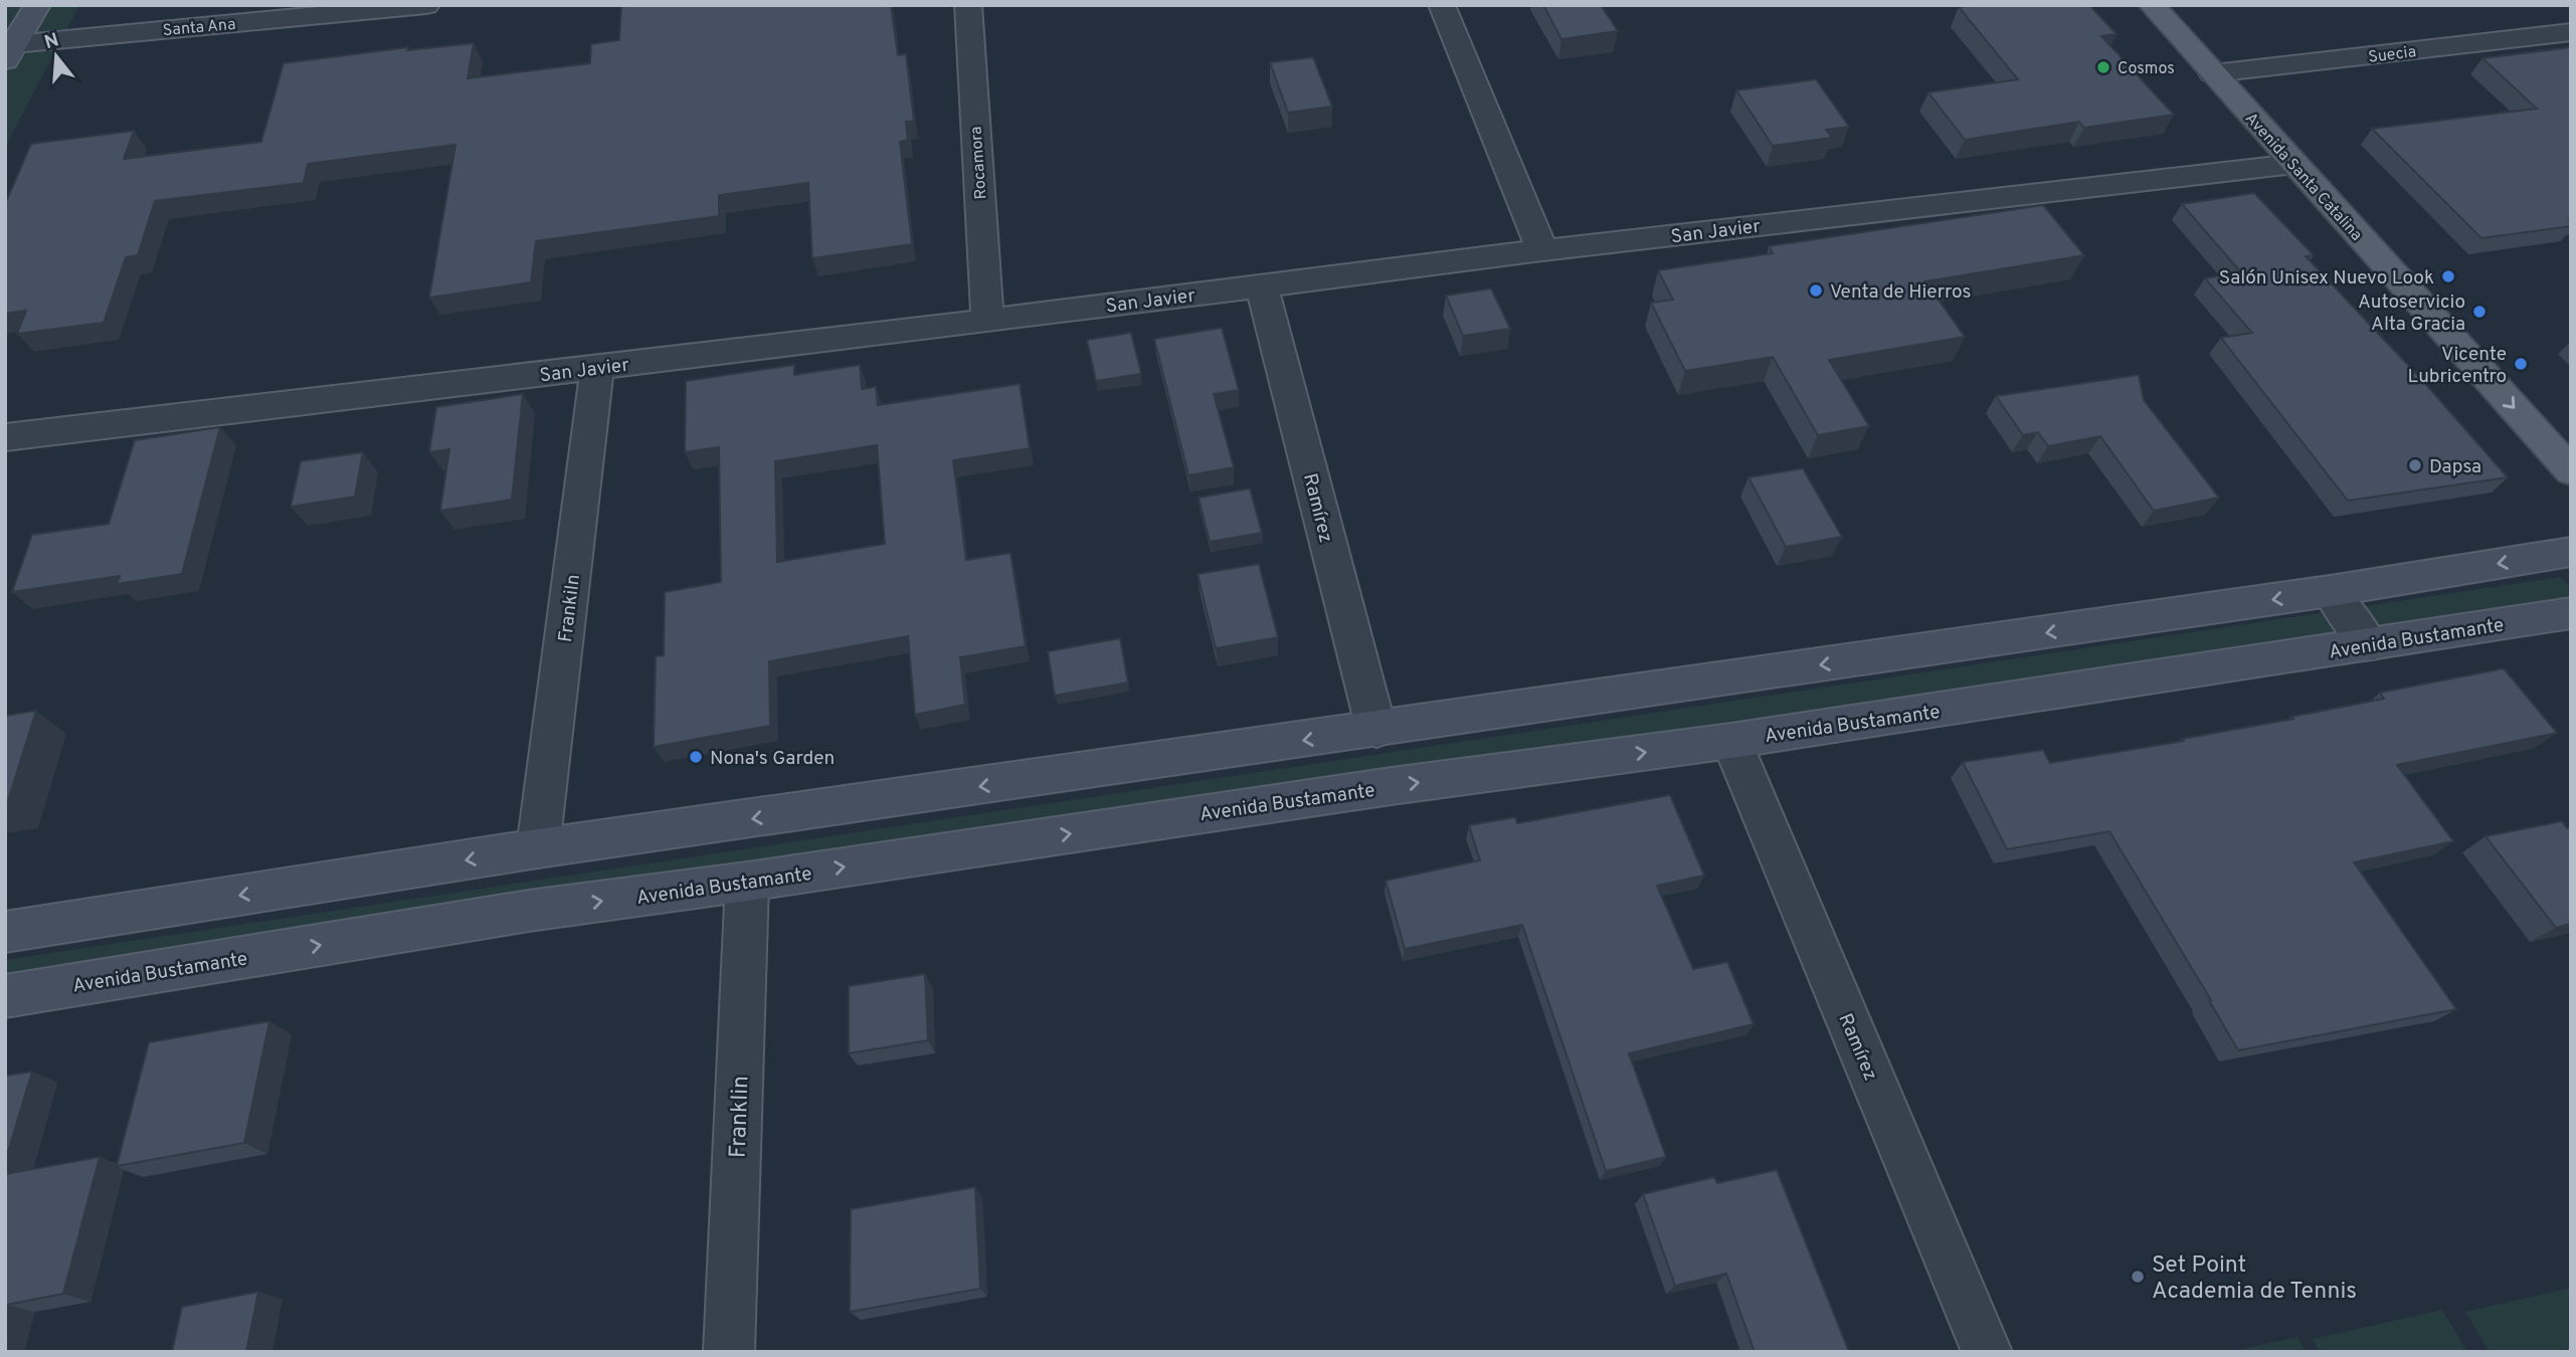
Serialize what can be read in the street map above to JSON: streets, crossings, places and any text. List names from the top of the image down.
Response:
{
  "streets": {
    "main road": ["Avenida Santa Catalina", "Avenida Bustamante"],
    "street": [
      "Santa Ana",
      "Suecia",
      "Rocamora",
      "San Javier",
      "Ramírez",
      "Frankiln",
      "Franklin"
    ]
  },
  "crossings": [
    ["Suecia", "Avenida Santa Catalina"],
    ["Rocamora", "San Javier"],
    ["Avenida Santa Catalina", "San Javier"],
    ["San Javier", "Ramírez"],
    ["San Javier", "Frankiln"],
    ["Ramírez", "Avenida Bustamante"],
    ["Avenida Bustamante", "Franklin"]
  ],
  "one_way": ["Avenida Santa Catalina"],
  "places": [
    "Cosmos",
    "Salón Unisex Nuevo Look",
    "Venta de Hierros",
    "Autoservicio Alta Gracia",
    "Vicente Lubricentro",
    "Dapsa",
    "Nona's Garden",
    "Set Point Academia de Tennis"
  ],
  "north": "top"
}
